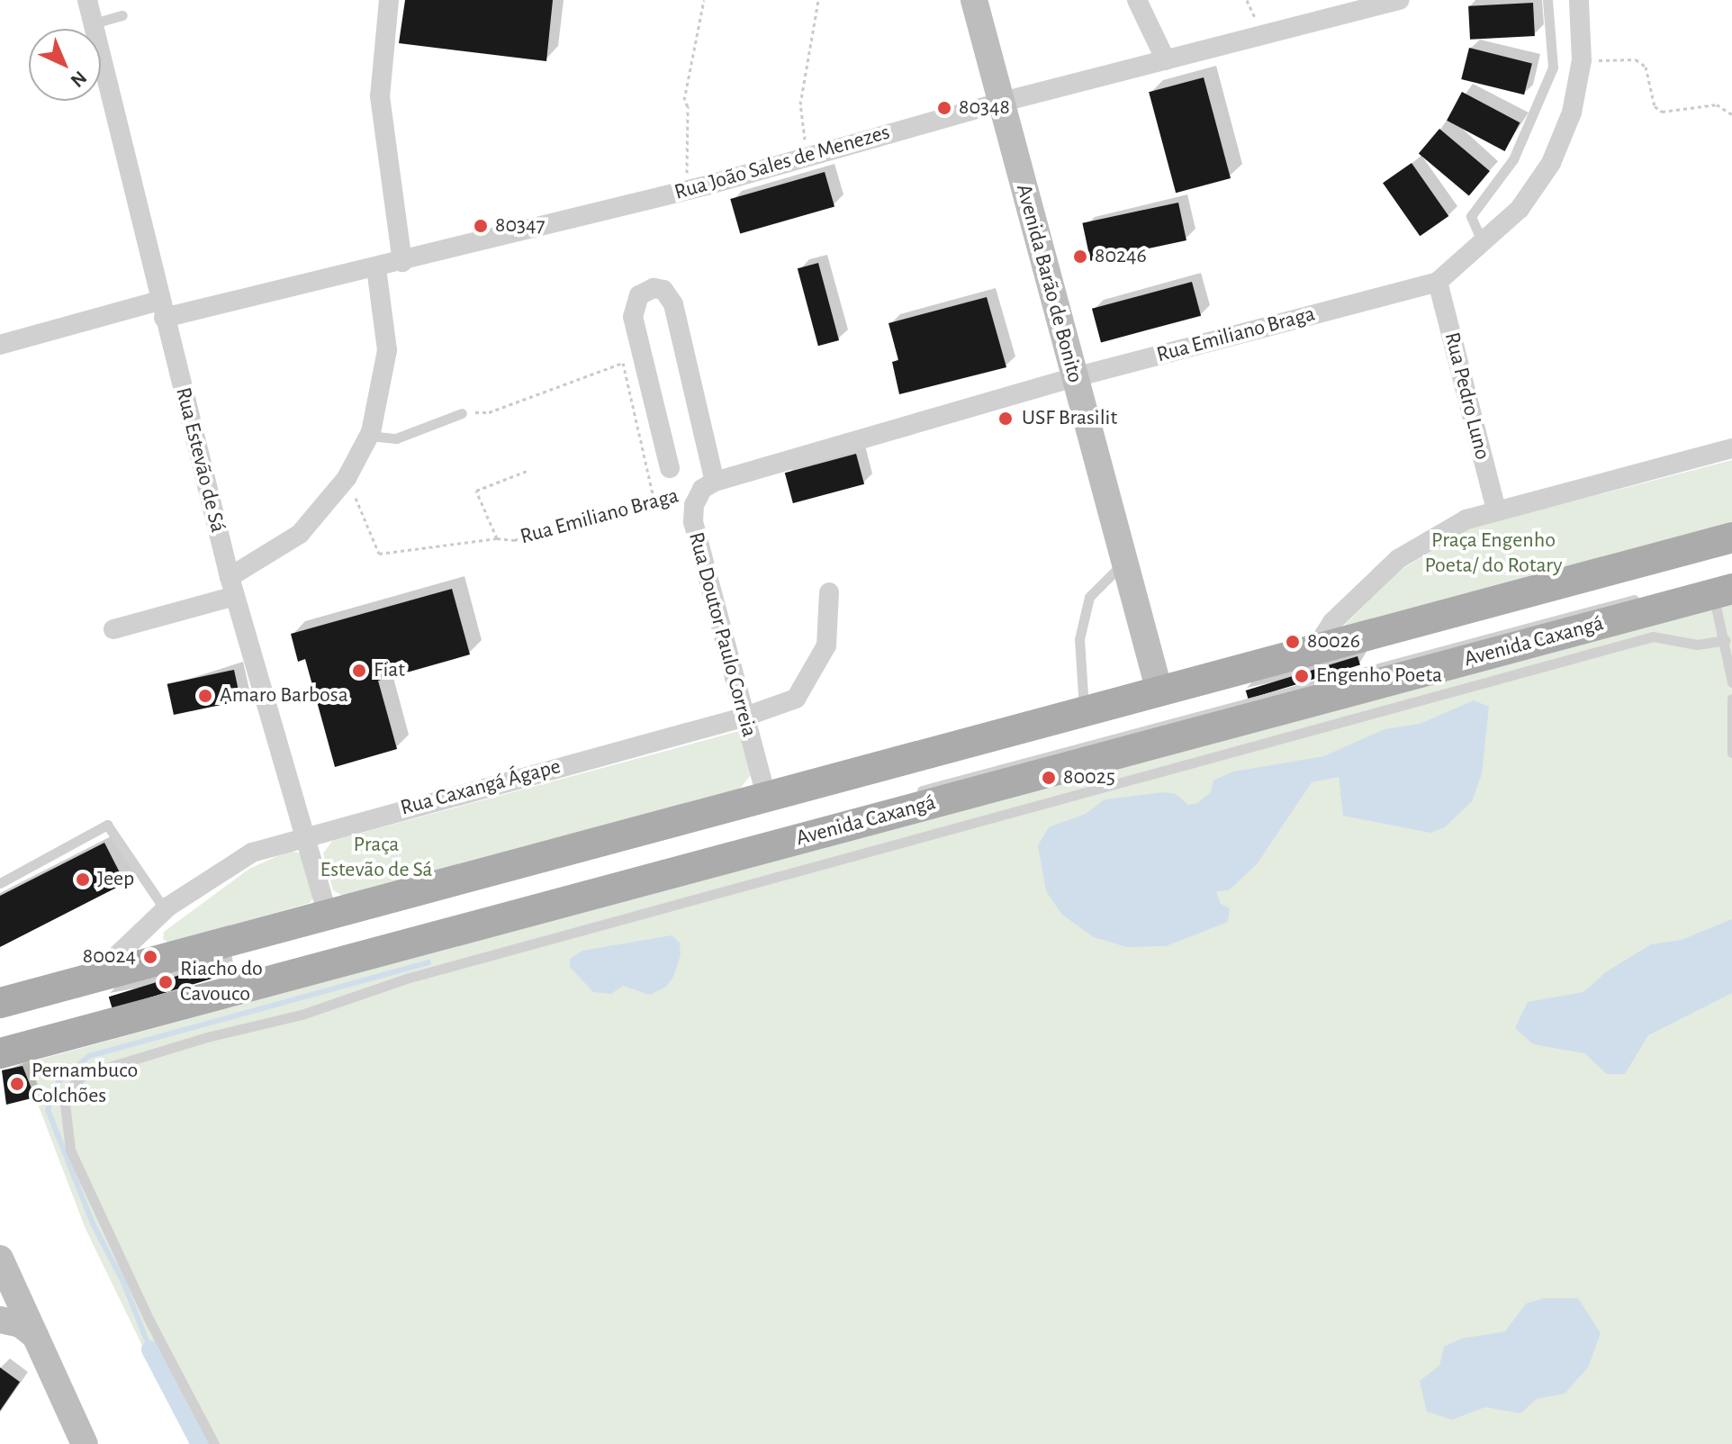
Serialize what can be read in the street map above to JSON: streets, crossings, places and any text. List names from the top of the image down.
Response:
{
  "streets": {
    "main road": ["Avenida Caxangá"],
    "street": [
      "Rua João Sales de Menezes",
      "Avenida Barão de Bonito",
      "Rua Emiliano Braga",
      "Rua Pedro Luno",
      "Rua Estevão de Sá",
      "Rua Doutor Paulo Correia",
      "Rua Caxangá Ágape"
    ]
  },
  "crossings": [
    ["Rua João Sales de Menezes", "Avenida Barão de Bonito"],
    ["Rua João Sales de Menezes", "Rua Estevão de Sá"],
    ["Avenida Barão de Bonito", "Rua Emiliano Braga"],
    ["Rua Emiliano Braga", "Rua Pedro Luno"],
    ["Rua Emiliano Braga", "Rua Doutor Paulo Correia"],
    ["Rua Estevão de Sá", "Rua Caxangá Ágape"],
    ["Rua Doutor Paulo Correia", "Rua Caxangá Ágape"]
  ],
  "parks": ["Praça Engenho Poeta/ do Rotary", "Praça Estevão de Sá"],
  "places": [
    "80348",
    "80347",
    "80246",
    "USF Brasilit",
    "80026",
    "Fiat",
    "Engenho Poeta",
    "Amaro Barbosa",
    "80025",
    "Jeep",
    "80024",
    "Riacho do Cavouco",
    "Pernambuco Colchões"
  ],
  "north": "bottom right"
}
